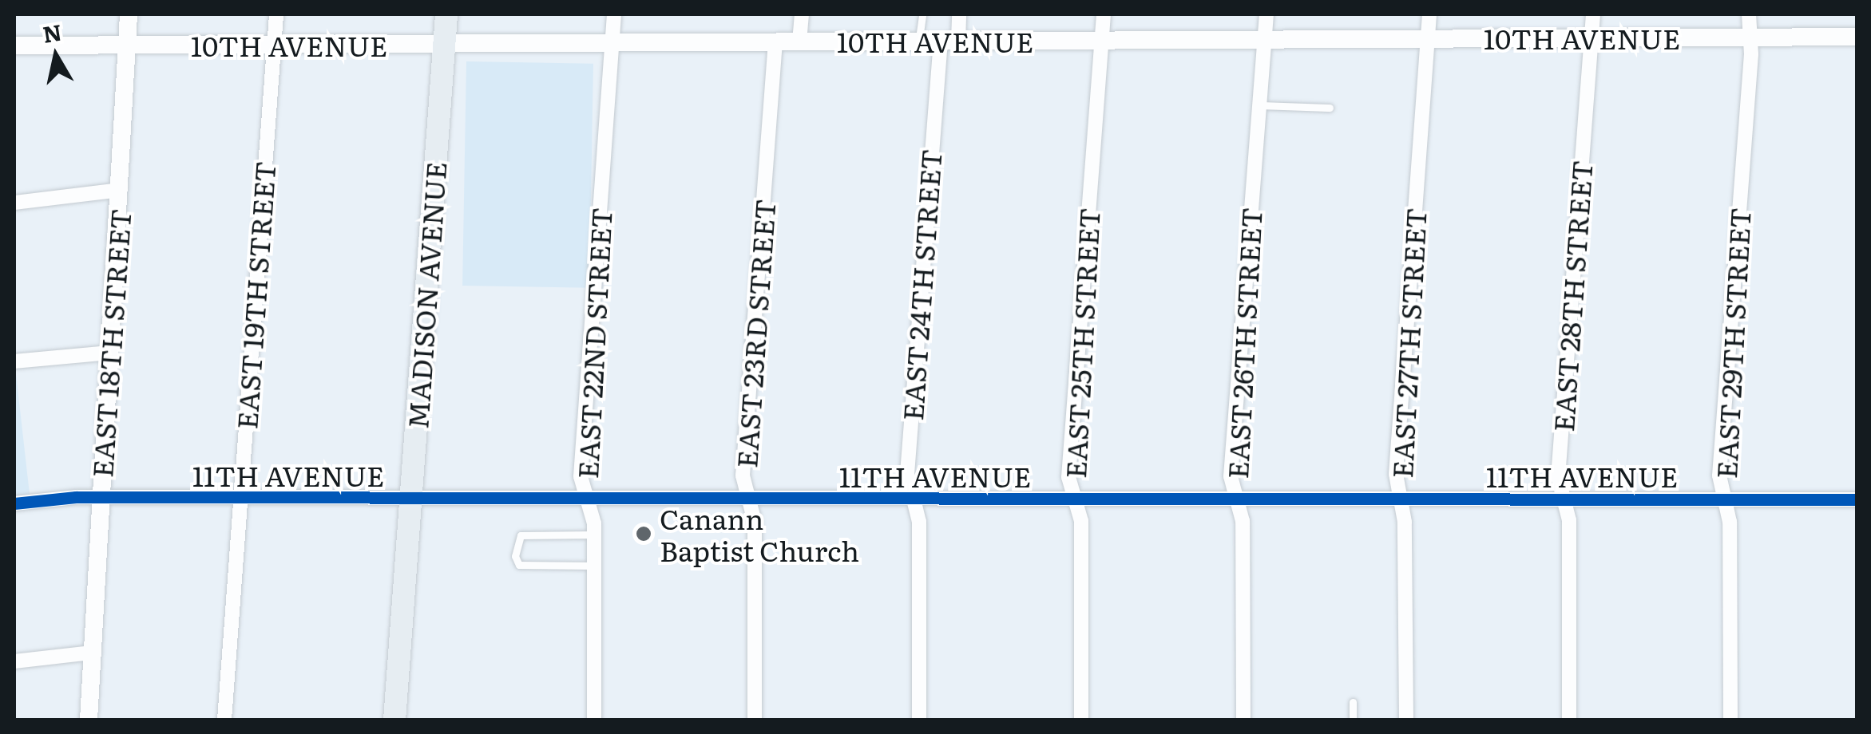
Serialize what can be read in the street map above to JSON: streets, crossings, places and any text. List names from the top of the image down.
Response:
{
  "streets": {
    "main road": ["10TH AVENUE", "MADISON AVENUE", "EAST 18TH STREET"],
    "street": [
      "EAST 24TH STREET",
      "EAST 19TH STREET",
      "EAST 28TH STREET",
      "EAST 23RD STREET",
      "EAST 22ND STREET",
      "EAST 25TH STREET",
      "EAST 26TH STREET",
      "EAST 27TH STREET",
      "EAST 29TH STREET",
      "11TH AVENUE"
    ]
  },
  "crossings": [
    ["10TH AVENUE", "EAST 24TH STREET"],
    ["10TH AVENUE", "EAST 19TH STREET"],
    ["10TH AVENUE", "MADISON AVENUE"],
    ["10TH AVENUE", "EAST 28TH STREET"],
    ["10TH AVENUE", "EAST 23RD STREET"],
    ["10TH AVENUE", "EAST 18TH STREET"],
    ["10TH AVENUE", "EAST 22ND STREET"],
    ["10TH AVENUE", "EAST 25TH STREET"],
    ["10TH AVENUE", "EAST 26TH STREET"],
    ["10TH AVENUE", "EAST 27TH STREET"],
    ["10TH AVENUE", "EAST 29TH STREET"],
    ["EAST 24TH STREET", "11TH AVENUE"],
    ["EAST 19TH STREET", "11TH AVENUE"],
    ["MADISON AVENUE", "11TH AVENUE"],
    ["EAST 28TH STREET", "11TH AVENUE"],
    ["EAST 23RD STREET", "11TH AVENUE"],
    ["EAST 18TH STREET", "11TH AVENUE"],
    ["EAST 22ND STREET", "11TH AVENUE"],
    ["EAST 25TH STREET", "11TH AVENUE"],
    ["EAST 26TH STREET", "11TH AVENUE"],
    ["EAST 27TH STREET", "11TH AVENUE"],
    ["EAST 29TH STREET", "11TH AVENUE"]
  ],
  "places": ["Canann Baptist Church"],
  "north": "top"
}
